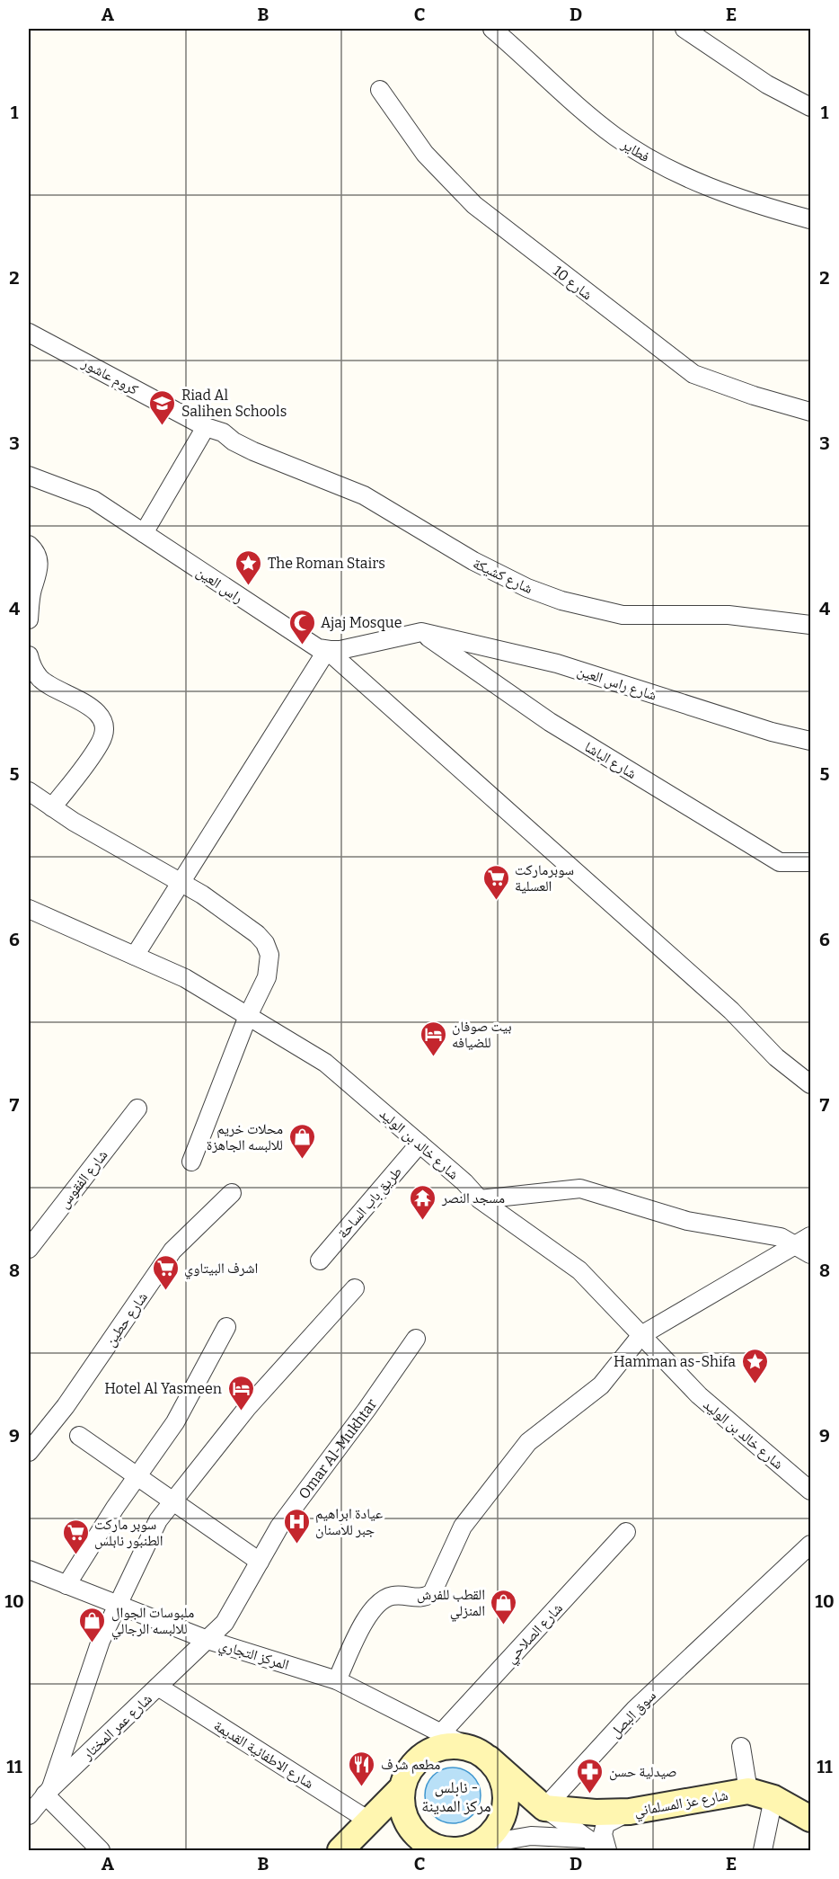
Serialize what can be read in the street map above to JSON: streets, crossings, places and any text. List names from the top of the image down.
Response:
{
  "streets": {
    "main road": ["شارع عز المسلماني"],
    "street": [
      "فطاير",
      "شارع 10",
      "كروم عاشور",
      "شارع كشيكة",
      "راس العين",
      "شارع راس العين",
      "شارع الباشا",
      "شارع خالد بن الوليد",
      "شارع الفقوس",
      "طريق باب الساحة",
      "شارع حطين",
      "Omar Al-Mukhtar",
      "شارع الصلاحي",
      "المركز التجاري",
      "سوق البصل",
      "شارع عمر المختار",
      "شارع الاطفائية القديمة"
    ]
  },
  "crossings": [
    ["كروم عاشور", "شارع كشيكة"],
    ["شارع راس العين", "شارع الباشا"],
    ["شارع خالد بن الوليد", "طريق باب الساحة"],
    ["Omar Al-Mukhtar", "المركز التجاري"],
    ["Omar Al-Mukhtar", "شارع عمر المختار"],
    ["شارع الصلاحي", "المركز التجاري"],
    ["المركز التجاري", "شارع عمر المختار"],
    ["سوق البصل", "شارع عز المسلماني"],
    ["شارع عمر المختار", "شارع الاطفائية القديمة"]
  ],
  "districts": ["نابلس - مركز المدينة"],
  "places": {
    "school or university": ["Riad Al Salihen Schools"],
    "place": ["The Roman Stairs", "Hamman as-Shifa"],
    "mosque": ["Ajaj Mosque"],
    "supermarket": ["سوبرماركت العسلية", "اشرف البيتاوي", "سوبر ماركت الطنبور نابلس"],
    "hotel": ["بيت صوفان للضيافه", "Hotel Al Yasmeen"],
    "shop": ["محلات خريم للالبسه الجاهزة", "القطب للفرش المنزلي", "ملبوسات الجوال للالبسه الرجالي"],
    "temple": ["مسجد النصر"],
    "hospital": ["عيادة ابراهيم جبر للاسنان"],
    "restaurant": ["مطعم شرف"],
    "pharmacy": ["صيدلية حسن"]
  },
  "grid": {
    "columns": [
      "A",
      "B",
      "C",
      "D",
      "E"
    ],
    "rows": [
      "1",
      "2",
      "3",
      "4",
      "5",
      "6",
      "7",
      "8",
      "9",
      "10",
      "11"
    ]
  }
}
